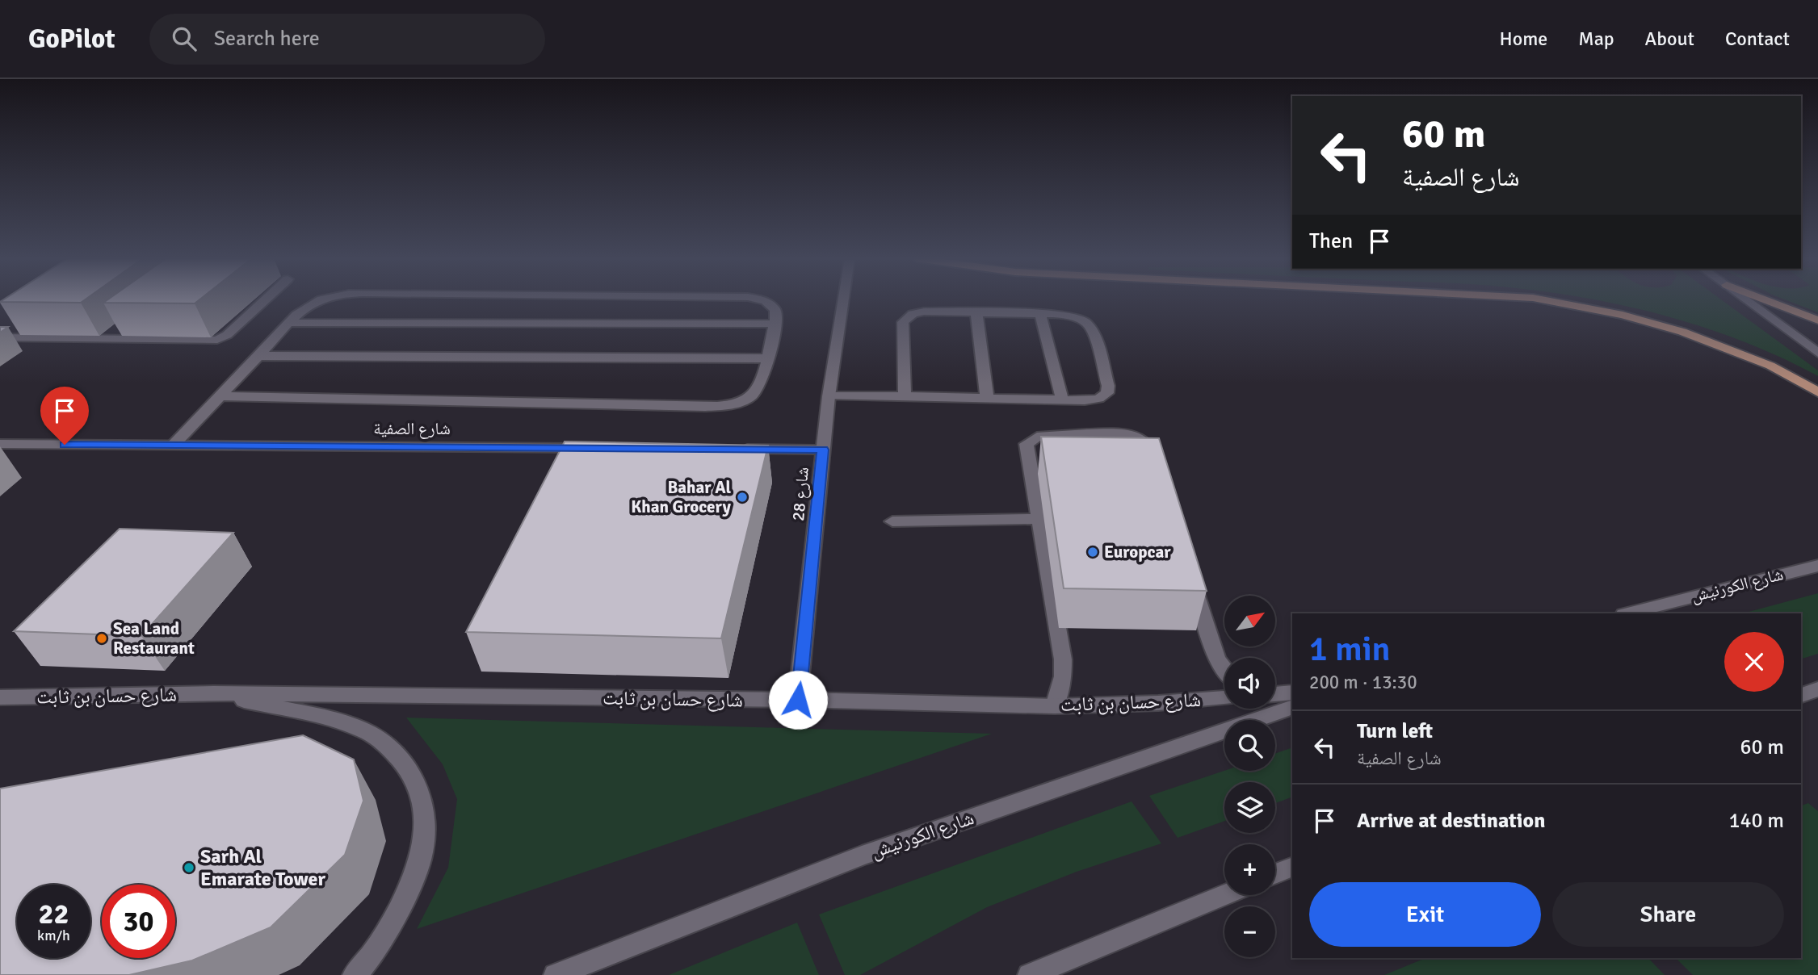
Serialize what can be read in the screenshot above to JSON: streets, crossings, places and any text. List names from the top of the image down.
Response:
{
  "streets": {
    "street": [
      "شارع الصفية",
      "شارع 28",
      "شارع الكورنيش",
      "شارع حسان بن ثابت"
    ]
  },
  "crossings": [
    ["شارع 28", "شارع حسان بن ثابت"]
  ],
  "places": [
    "Bahar Al Khan Grocery",
    "Europcar",
    "Sea Land Restaurant",
    "Sarh Al Emarate Tower"
  ],
  "north": "top right",
  "page": {
    "header": "GoPilot",
    "search": "Search here",
    "nav": [
      "Home",
      "Map",
      "About",
      "Contact"
    ],
    "turn": ["60 m", "شارع الصفية"],
    "then": "Then",
    "map_buttons": ["+", "−"],
    "heading": ["1 min", "200 m · 13:30"],
    "list": [
      {
        "name": "Turn left",
        "note": "شارع الصفية",
        "value": "60 m"
      },
      {
        "name": "Arrive at destination",
        "value": "140 m"
      }
    ],
    "buttons": ["Exit", "Share"],
    "speed": "22 km/h",
    "limit": "30"
  }
}
